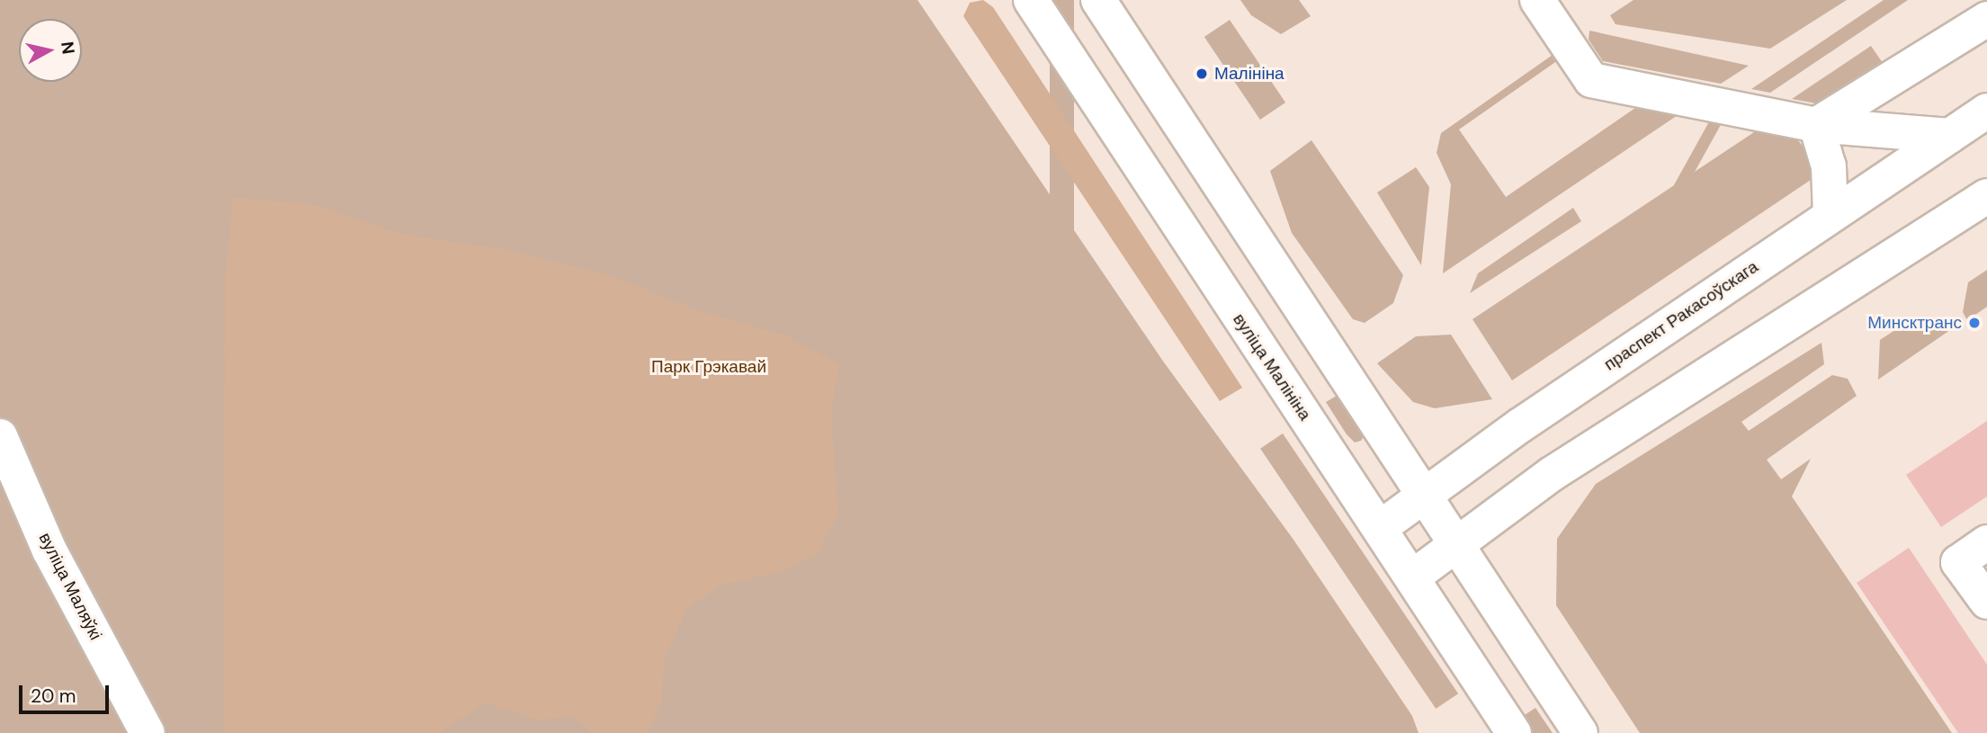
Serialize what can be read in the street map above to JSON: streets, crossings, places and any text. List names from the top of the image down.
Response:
{
  "streets": {
    "main road": ["праспект Ракасоўскага", "вуліца Малініна", "вуліца Маляўкі"]
  },
  "crossings": [
    ["праспект Ракасоўскага", "вуліца Малініна"]
  ],
  "parks": ["Парк Грэкавай"],
  "places": ["Малініна", "Минсктранс"],
  "scale_bar": "20 m",
  "north": "right"
}
